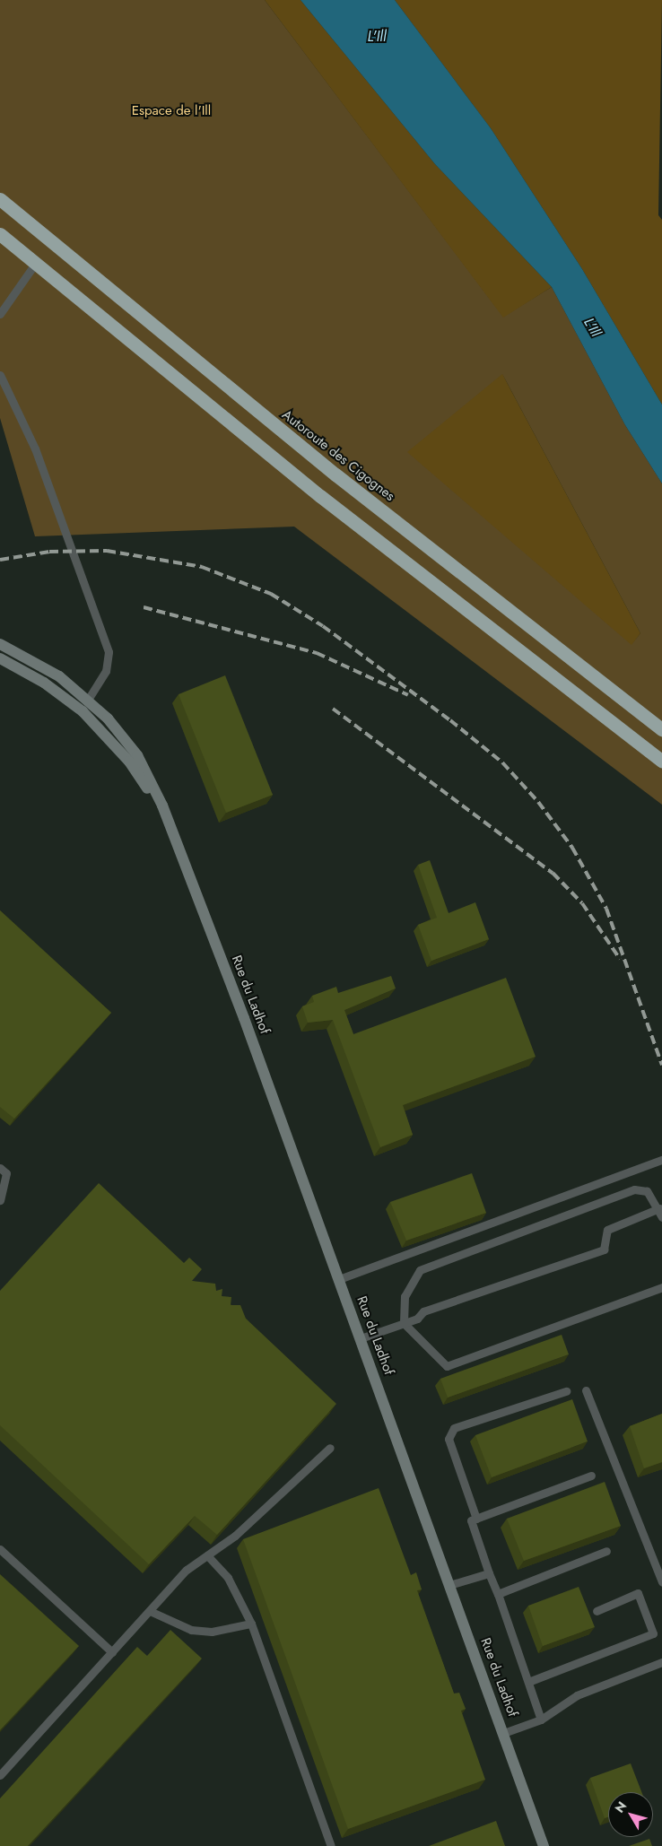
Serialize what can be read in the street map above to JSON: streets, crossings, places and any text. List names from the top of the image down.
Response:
{
  "streets": {
    "highway": ["Autoroute des Cigognes"],
    "main road": ["Rue du Ladhof"]
  },
  "water": ["L'Ill"],
  "parks": ["Espace de l'Ill"],
  "north": "top left"
}
